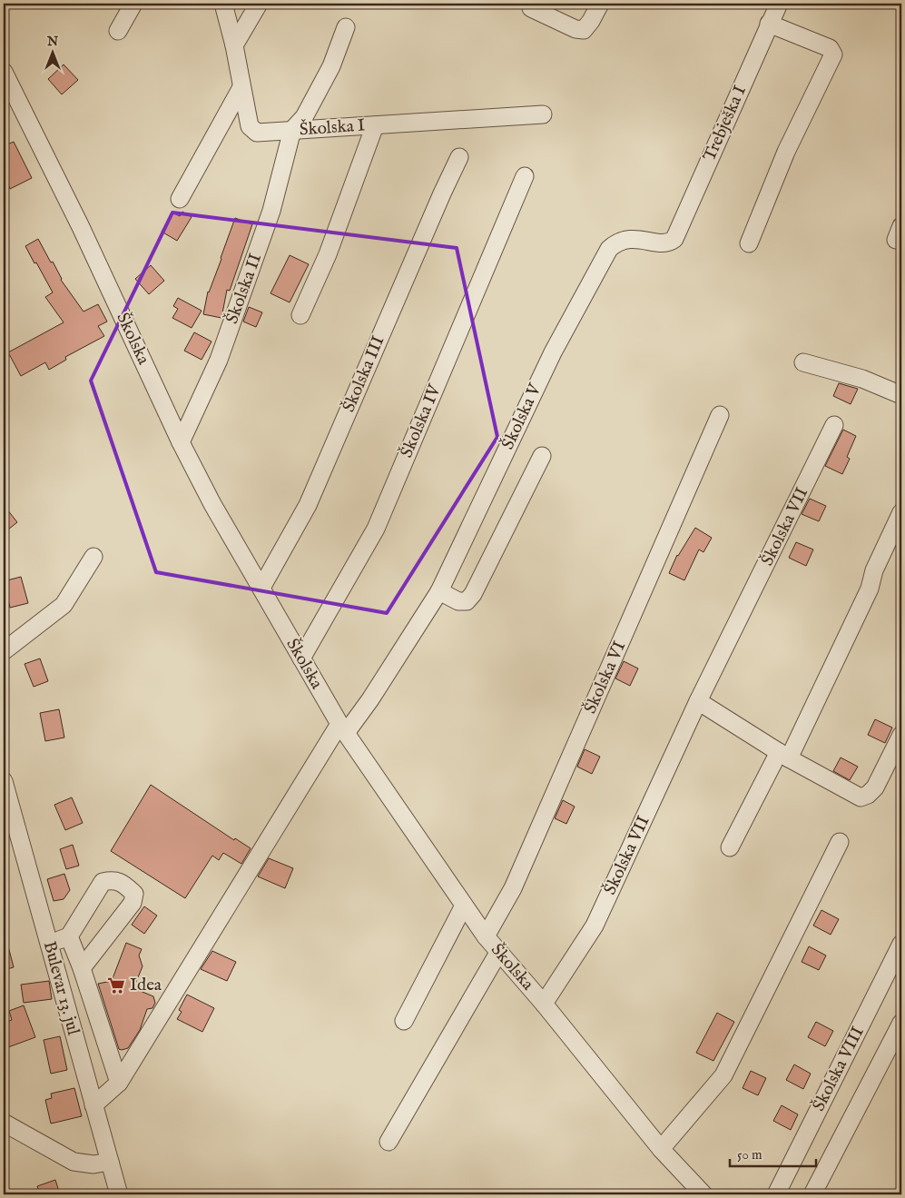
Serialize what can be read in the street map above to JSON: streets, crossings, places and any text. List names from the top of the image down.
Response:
{
  "streets": {
    "street": [
      "Trebješka I",
      "Školska I",
      "Školska II",
      "Školska",
      "Školska III",
      "Školska V",
      "Školska IV",
      "Školska VII",
      "Školska VI",
      "Bulevar 13. jul",
      "Školska VIII"
    ]
  },
  "crossings": [
    ["Trebješka I", "Školska V"],
    ["Školska I", "Školska II"],
    ["Školska II", "Školska"],
    ["Školska", "Školska III"],
    ["Školska", "Školska V"],
    ["Školska", "Školska IV"],
    ["Školska", "Školska VII"],
    ["Školska", "Školska VI"],
    ["Školska V", "Bulevar 13. jul"]
  ],
  "places": {
    "supermarket": ["Idea"]
  },
  "scale_bar": "50 m",
  "north": "top"
}
